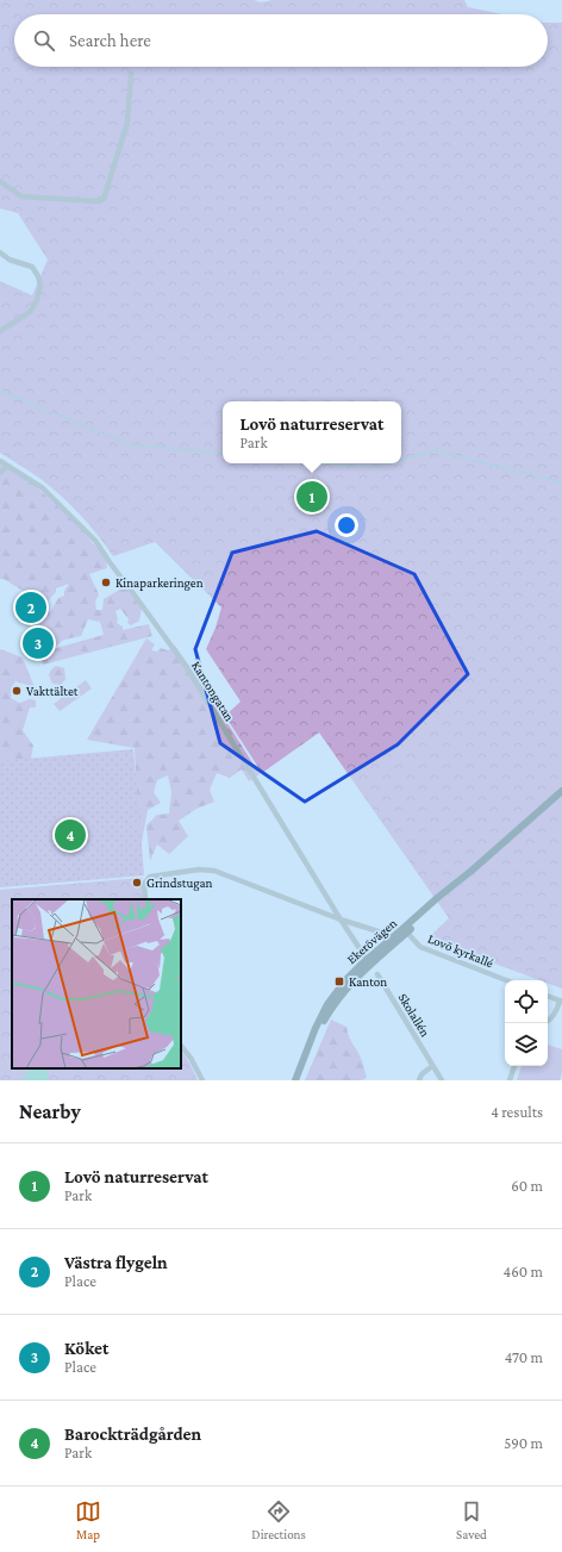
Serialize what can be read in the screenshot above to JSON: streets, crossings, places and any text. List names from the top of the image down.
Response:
{
  "streets": {
    "main road": ["Ekerövägen"],
    "street": ["Kantongatan", "Lovö kyrkallé", "Skolallén"]
  },
  "crossings": [
    ["Kantongatan", "Ekerövägen"],
    ["Ekerövägen", "Lovö kyrkallé"]
  ],
  "places": {
    "other": ["Kinaparkeringen", "Vakttältet", "Grindstugan"],
    "transit": ["Kanton"]
  },
  "page": {
    "search": "Search here",
    "popup": ["Lovö naturreservat", "Park"],
    "pins": [
      "1",
      "2",
      "3",
      "4"
    ],
    "heading": ["Nearby", "4 results"],
    "list": [
      {
        "mark": "1",
        "name": "Lovö naturreservat",
        "note": "Park",
        "value": "60 m"
      },
      {
        "mark": "2",
        "name": "Västra flygeln",
        "note": "Place",
        "value": "460 m"
      },
      {
        "mark": "3",
        "name": "Köket",
        "note": "Place",
        "value": "470 m"
      },
      {
        "mark": "4",
        "name": "Barockträdgården",
        "note": "Park",
        "value": "590 m"
      }
    ],
    "nav": ["Map", "Directions", "Saved"]
  }
}
